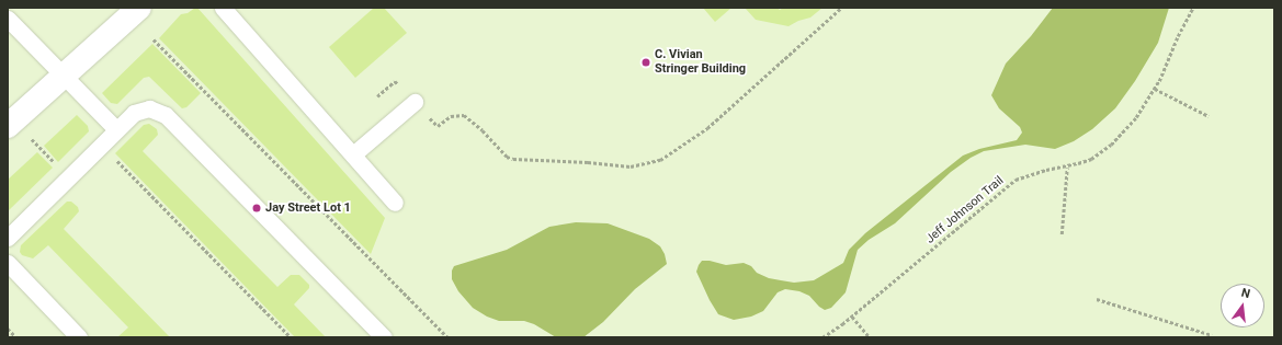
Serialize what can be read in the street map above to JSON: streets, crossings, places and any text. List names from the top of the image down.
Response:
{
  "streets": {
    "path": ["Jeff Johnson Trail"]
  },
  "places": ["C. Vivian Stringer Building", "Jay Street Lot 1"],
  "north": "top"
}
